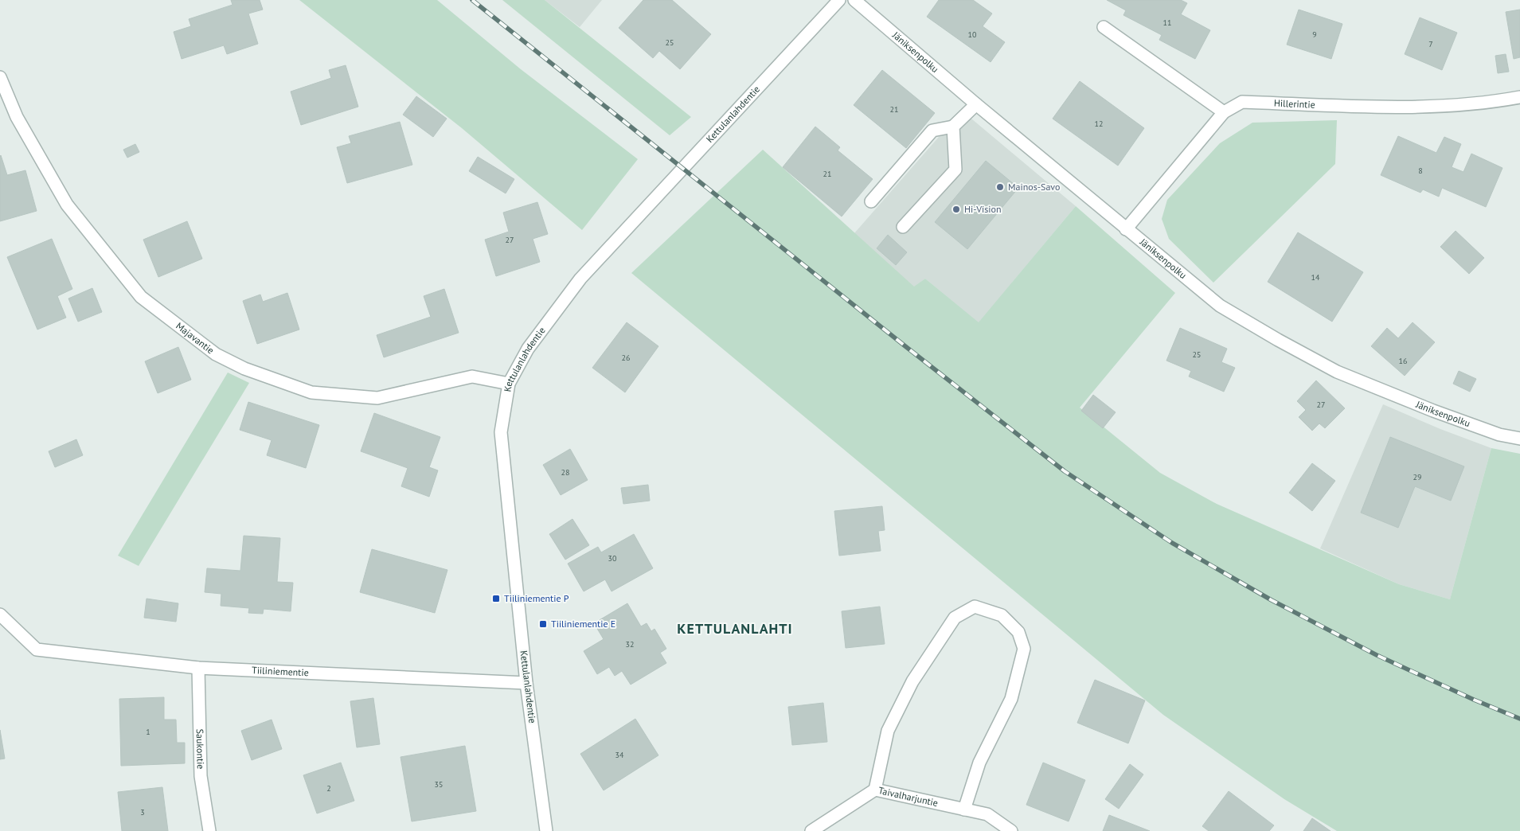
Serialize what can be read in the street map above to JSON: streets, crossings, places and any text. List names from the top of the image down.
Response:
{
  "streets": {
    "street": [
      "Jäniksenpolku",
      "Hillerintie",
      "Kettulanlahdentie",
      "Majavantie",
      "Tiiliniementie",
      "Saukontie",
      "Taivalharjuntie"
    ]
  },
  "crossings": [
    ["Jäniksenpolku", "Hillerintie"],
    ["Kettulanlahdentie", "Majavantie"],
    ["Kettulanlahdentie", "Tiiliniementie"],
    ["Tiiliniementie", "Saukontie"]
  ],
  "districts": ["KETTULANLAHTI"],
  "places": {
    "other": ["Mainos-Savo", "Hi-Vision"],
    "transit": ["Tiiliniementie P", "Tiiliniementie E"]
  },
  "house_numbers": [
    "11",
    "10",
    "9",
    "25",
    "7",
    "21",
    "12",
    "8",
    "21",
    "27",
    "14",
    "25",
    "26",
    "16",
    "27",
    "28",
    "29",
    "30",
    "32",
    "1",
    "34",
    "35",
    "2",
    "3"
  ]
}
